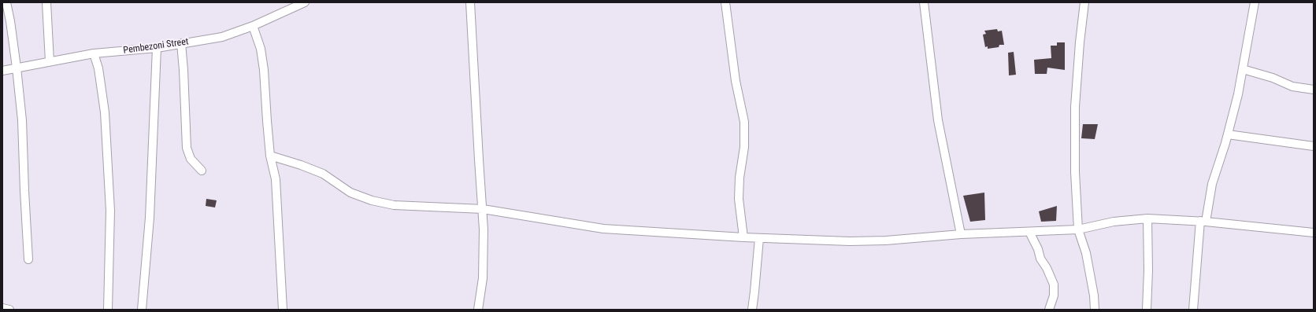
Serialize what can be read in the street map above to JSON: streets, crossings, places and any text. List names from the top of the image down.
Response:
{
  "streets": {
    "street": ["Pembezoni Street"]
  }
}
